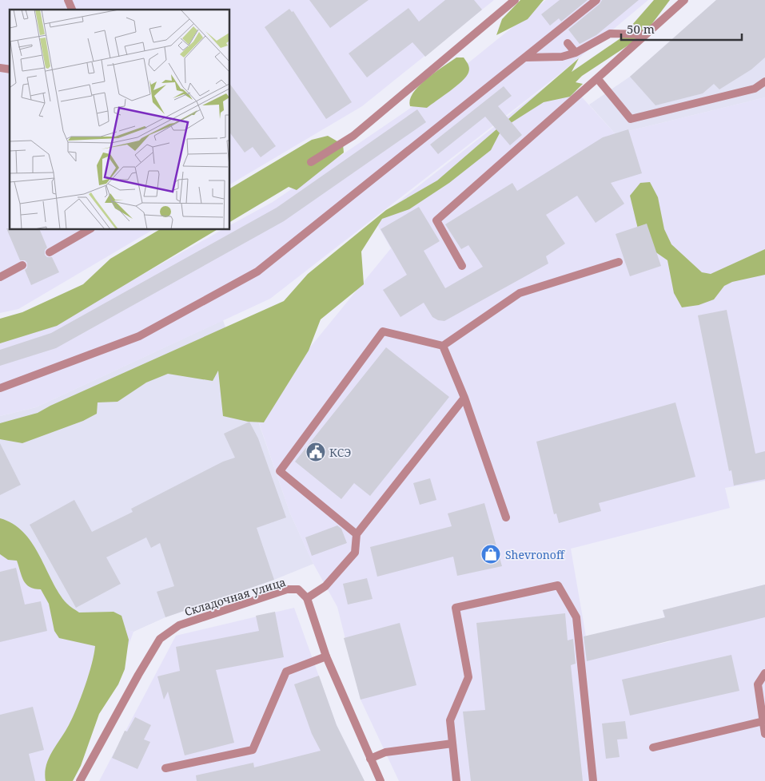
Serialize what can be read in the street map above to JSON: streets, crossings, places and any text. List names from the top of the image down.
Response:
{
  "streets": {
    "street": ["Складочная улица"]
  },
  "places": {
    "public building": ["КСЭ"],
    "shop": ["Shevronoff"]
  },
  "scale_bar": "50 m"
}
